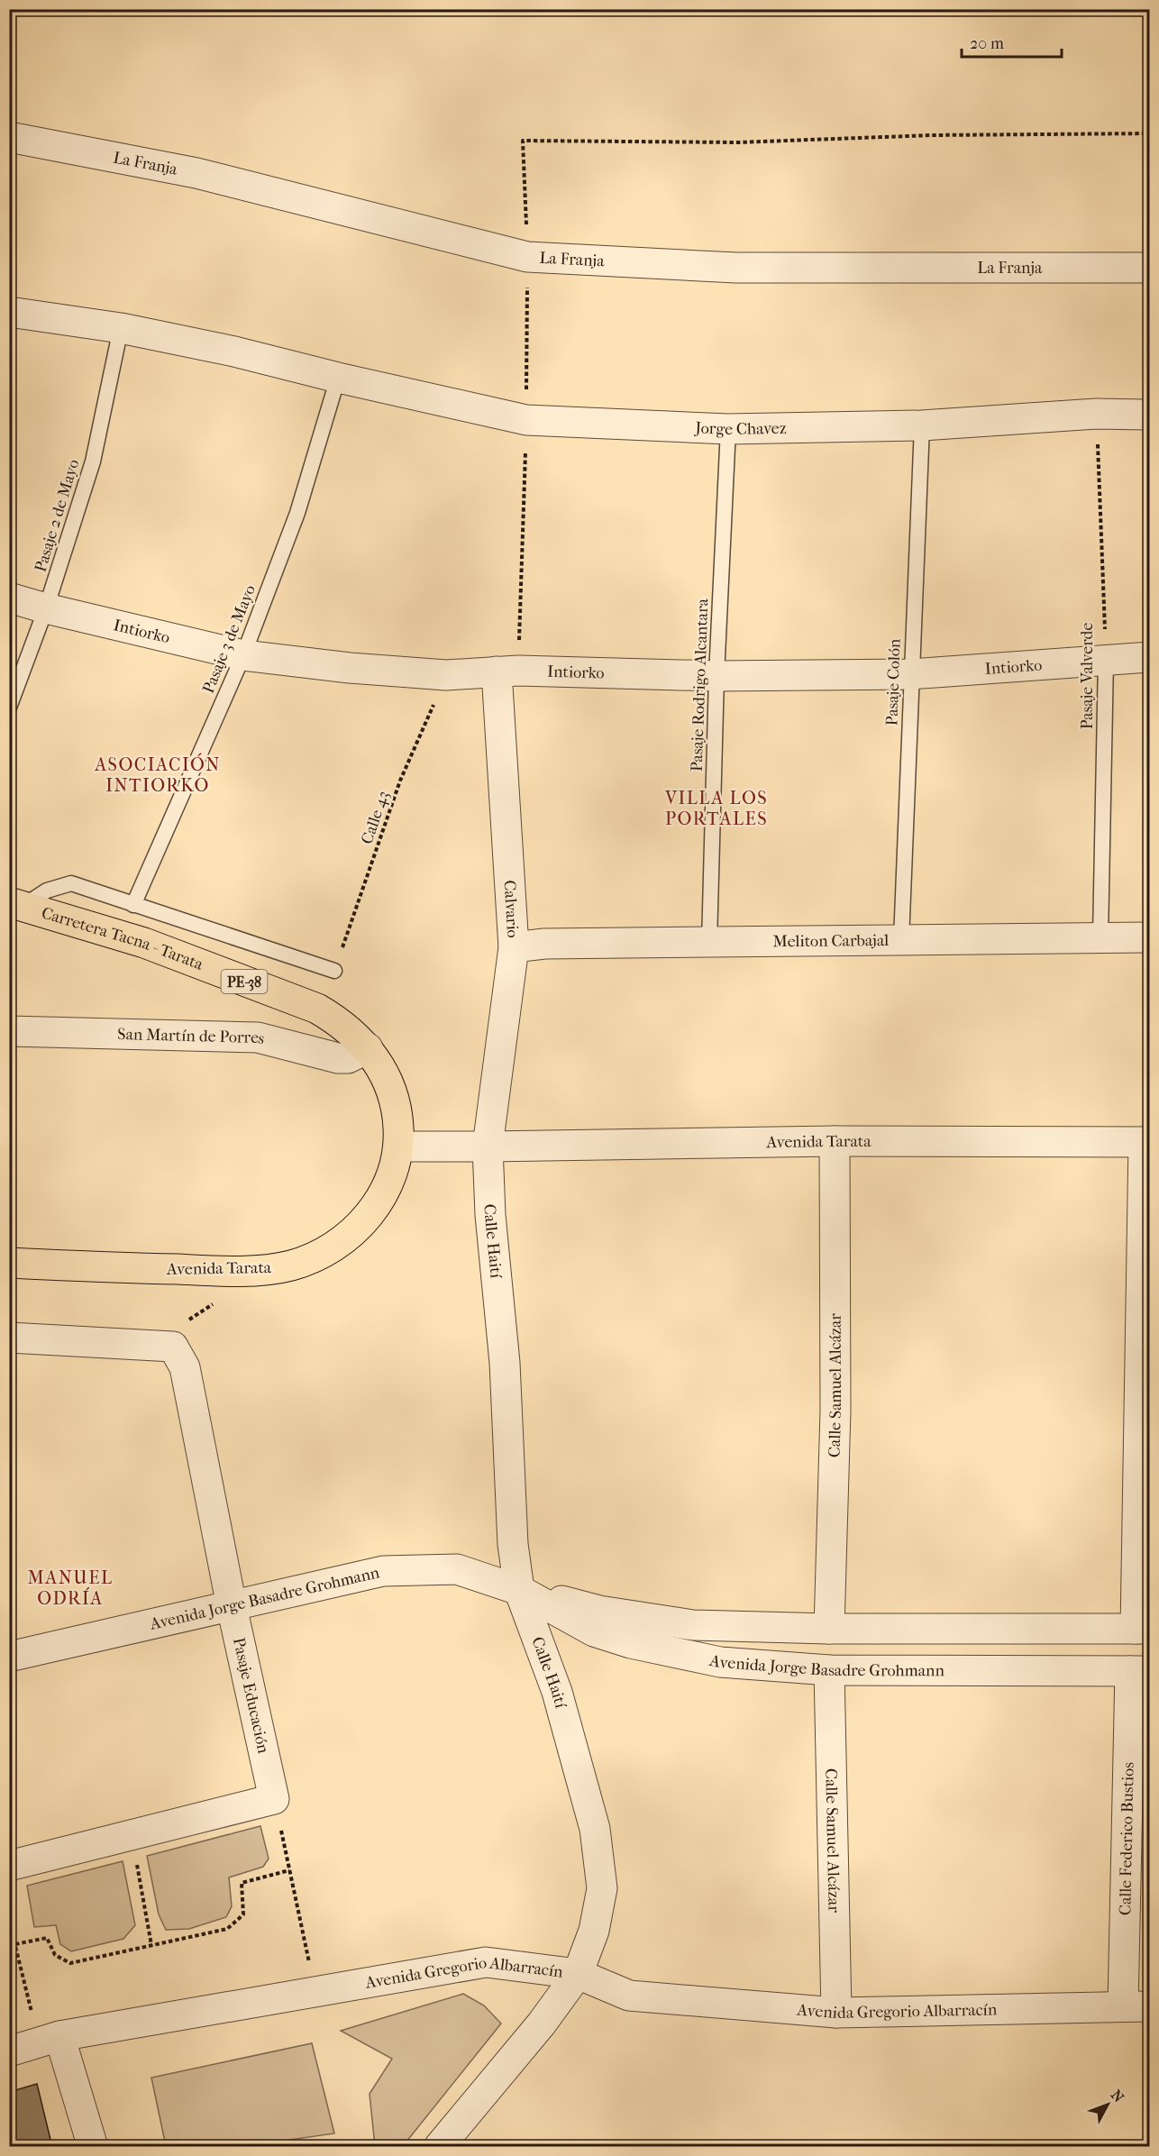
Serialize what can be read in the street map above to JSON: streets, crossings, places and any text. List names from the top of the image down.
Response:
{
  "streets": {
    "highway": ["Carretera Tacna - Tarata", "PE-38", "Avenida Tarata"],
    "street": [
      "La Franja",
      "Jorge Chavez",
      "Intiorko",
      "Calvario",
      "Meliton Carbajal",
      "San Martín de Porres",
      "Calle Haití",
      "Calle Samuel Alcázar",
      "Avenida Jorge Basadre Grohmann",
      "Pasaje Educación",
      "Calle Federico Bustios",
      "Avenida Gregorio Albarracín"
    ],
    "lane": [
      "Pasaje 2 de Mayo",
      "Pasaje 3 de Mayo",
      "Pasaje Valverde",
      "Pasaje Colón",
      "Pasaje Rodrigo Alcantara"
    ],
    "path": ["Calle 43"]
  },
  "crossings": [
    ["Jorge Chavez", "Pasaje 2 de Mayo"],
    ["Jorge Chavez", "Pasaje 3 de Mayo"],
    ["Jorge Chavez", "Pasaje Valverde"],
    ["Jorge Chavez", "Pasaje Colón"],
    ["Jorge Chavez", "Pasaje Rodrigo Alcantara"],
    ["Pasaje 2 de Mayo", "Intiorko"],
    ["Intiorko", "Pasaje 3 de Mayo"],
    ["Intiorko", "Pasaje Valverde"],
    ["Intiorko", "Pasaje Colón"],
    ["Intiorko", "Pasaje Rodrigo Alcantara"],
    ["Intiorko", "Calle 43"],
    ["Intiorko", "Calvario"],
    ["Pasaje Valverde", "Meliton Carbajal"],
    ["Pasaje Colón", "Meliton Carbajal"],
    ["Pasaje Rodrigo Alcantara", "Meliton Carbajal"],
    ["Calvario", "Meliton Carbajal"],
    ["Calvario", "Avenida Tarata"],
    ["Calvario", "Calle Haití"],
    ["Carretera Tacna - Tarata", "San Martín de Porres"],
    ["Carretera Tacna - Tarata", "Avenida Tarata"],
    ["Avenida Tarata", "Calle Haití"],
    ["Avenida Tarata", "Calle Samuel Alcázar"],
    ["Calle Haití", "Avenida Jorge Basadre Grohmann"],
    ["Calle Haití", "Avenida Gregorio Albarracín"],
    ["Calle Samuel Alcázar", "Avenida Jorge Basadre Grohmann"],
    ["Calle Samuel Alcázar", "Avenida Gregorio Albarracín"],
    ["Avenida Jorge Basadre Grohmann", "Pasaje Educación"],
    ["Avenida Jorge Basadre Grohmann", "Calle Federico Bustios"],
    ["Calle Federico Bustios", "Avenida Gregorio Albarracín"]
  ],
  "districts": ["ASOCIACIÓN INTIORKO", "VILLA LOS PORTALES", "MANUEL ODRÍA"],
  "scale_bar": "20 m",
  "north": "top right"
}
